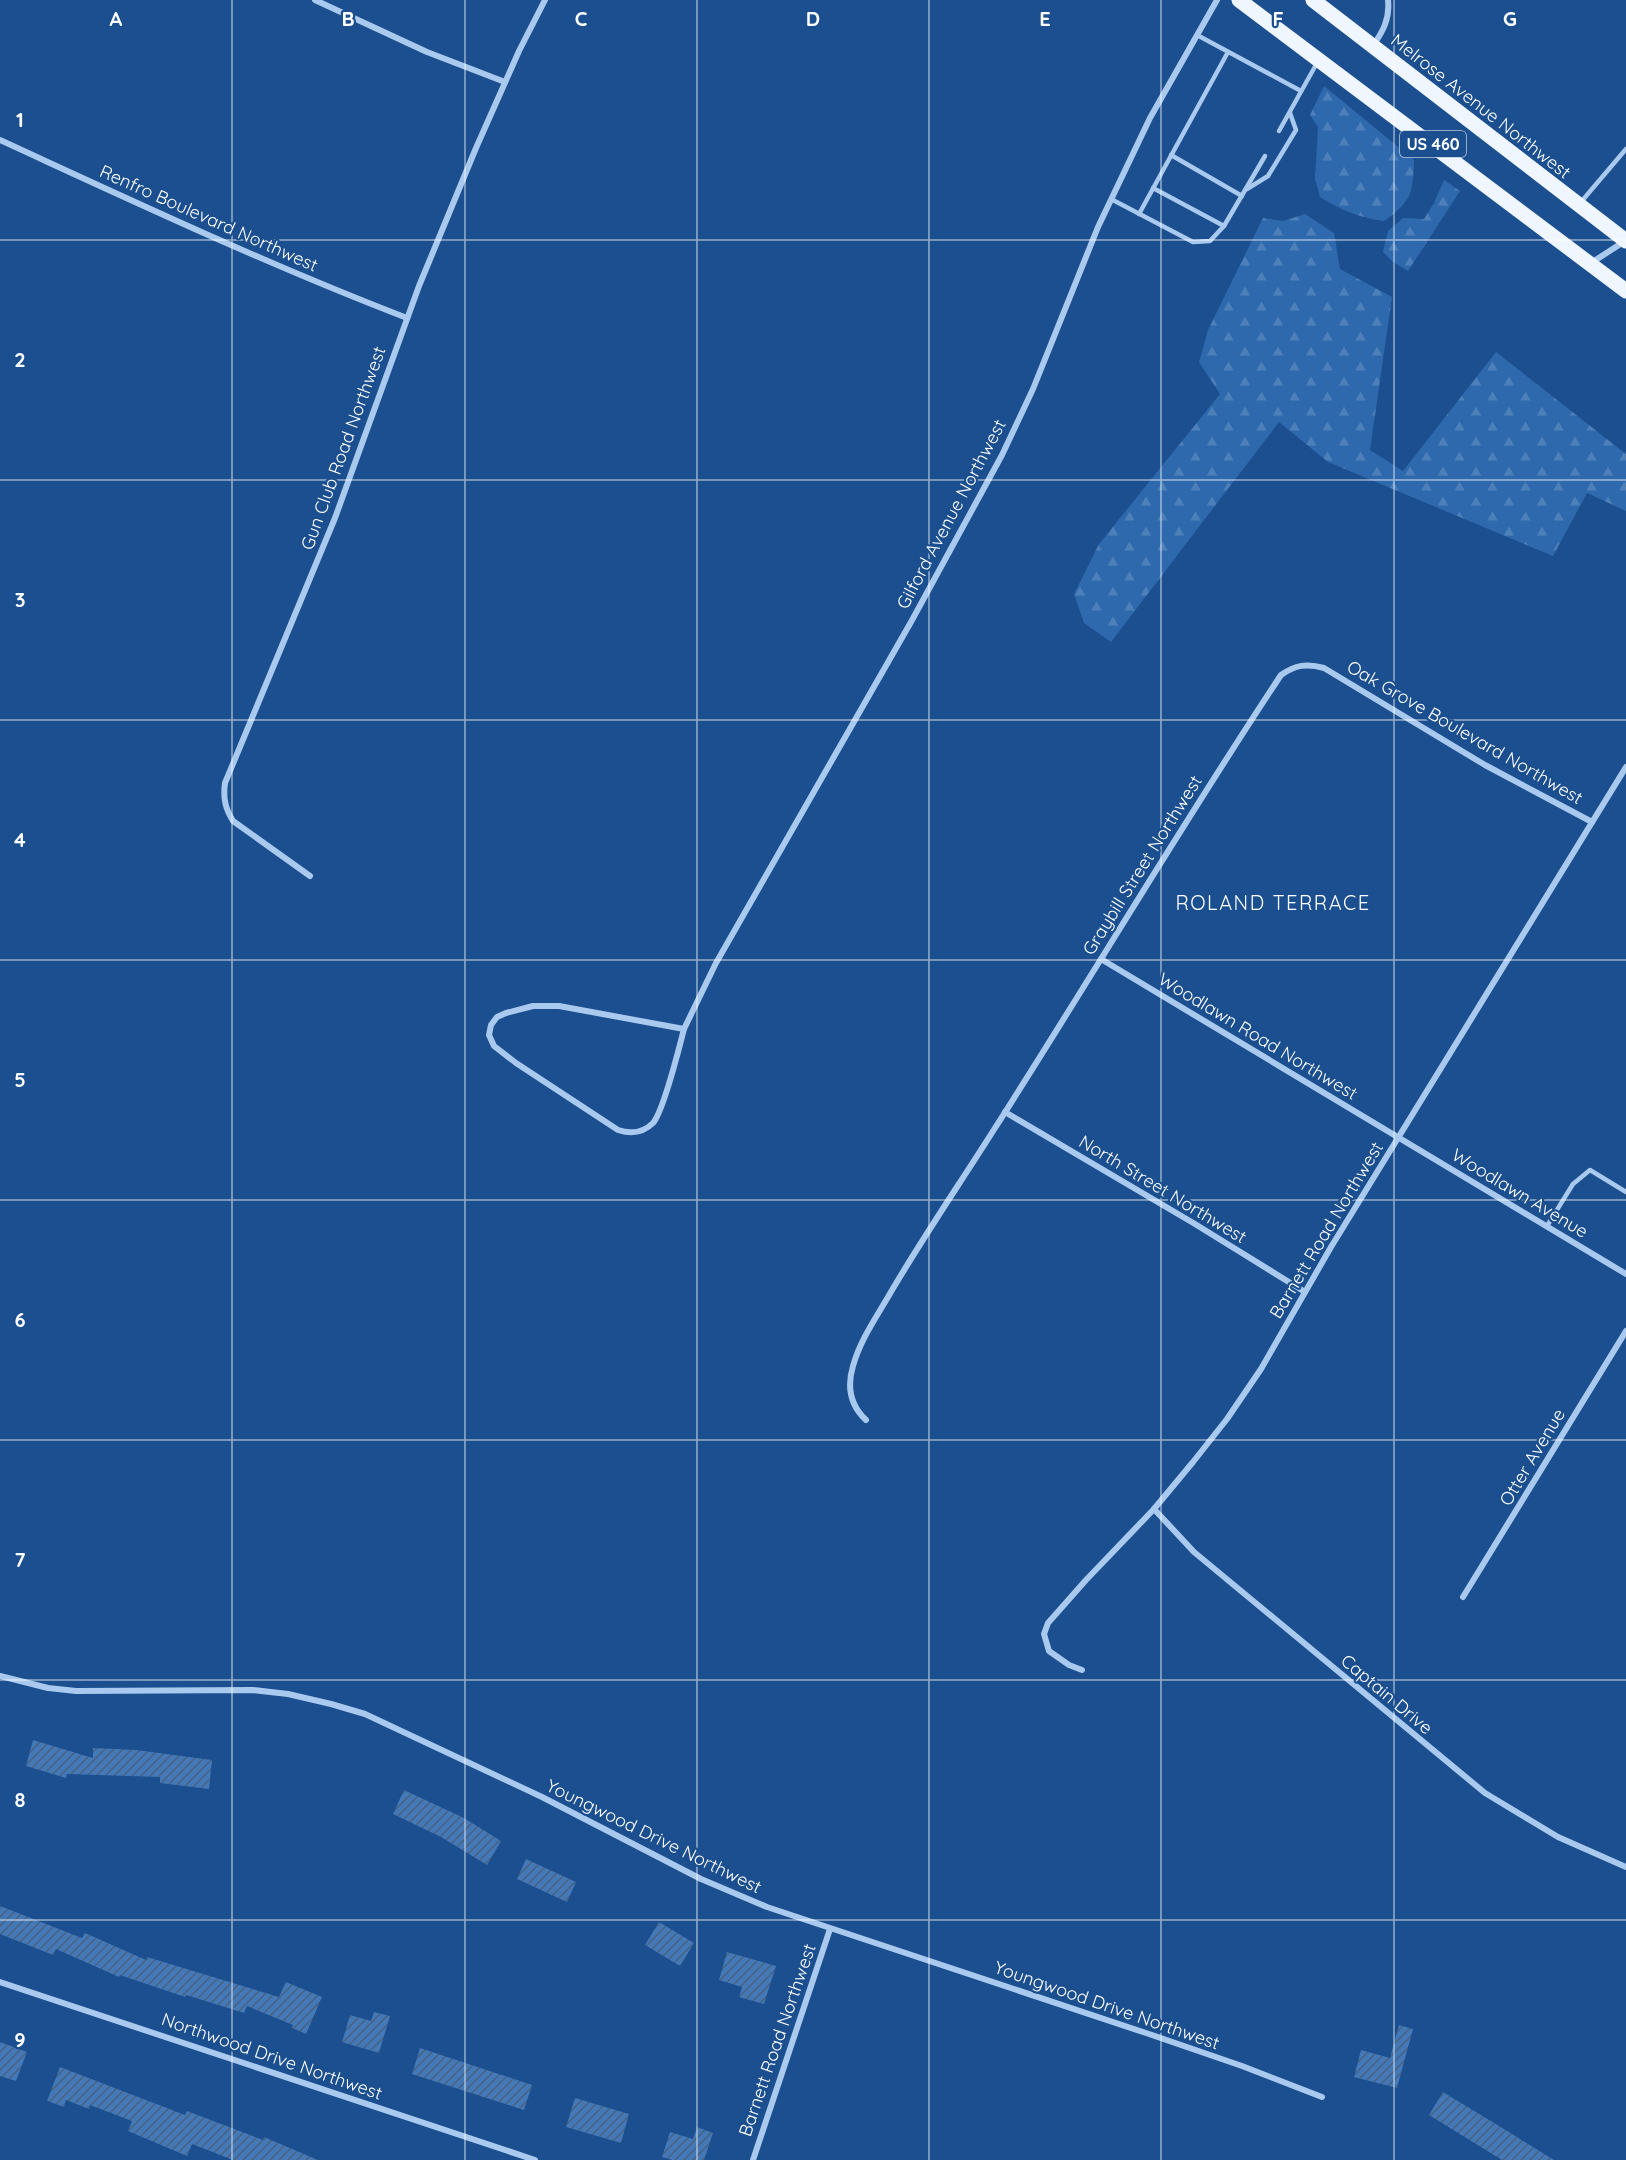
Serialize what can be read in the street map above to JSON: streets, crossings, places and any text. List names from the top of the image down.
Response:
{
  "streets": {
    "main road": ["Melrose Avenue Northwest", "US 460"],
    "street": [
      "Renfro Boulevard Northwest",
      "Gun Club Road Northwest",
      "Gilford Avenue Northwest",
      "Oak Grove Boulevard Northwest",
      "Graybill Street Northwest",
      "Woodlawn Road Northwest",
      "North Street Northwest",
      "Woodlawn Avenue",
      "Barnett Road Northwest",
      "Otter Avenue",
      "Captain Drive",
      "Youngwood Drive Northwest",
      "Northwood Drive Northwest"
    ]
  },
  "crossings": [
    ["Renfro Boulevard Northwest", "Gun Club Road Northwest"],
    ["Oak Grove Boulevard Northwest", "Graybill Street Northwest"],
    ["Oak Grove Boulevard Northwest", "Barnett Road Northwest"],
    ["Graybill Street Northwest", "Woodlawn Road Northwest"],
    ["Graybill Street Northwest", "North Street Northwest"],
    ["Woodlawn Road Northwest", "Woodlawn Avenue"],
    ["Woodlawn Road Northwest", "Barnett Road Northwest"],
    ["North Street Northwest", "Barnett Road Northwest"],
    ["Woodlawn Avenue", "Barnett Road Northwest"],
    ["Barnett Road Northwest", "Captain Drive"],
    ["Barnett Road Northwest", "Youngwood Drive Northwest"]
  ],
  "districts": ["ROLAND TERRACE"],
  "grid": {
    "columns": [
      "A",
      "B",
      "C",
      "D",
      "E",
      "F",
      "G"
    ],
    "rows": [
      "1",
      "2",
      "3",
      "4",
      "5",
      "6",
      "7",
      "8",
      "9"
    ]
  }
}
